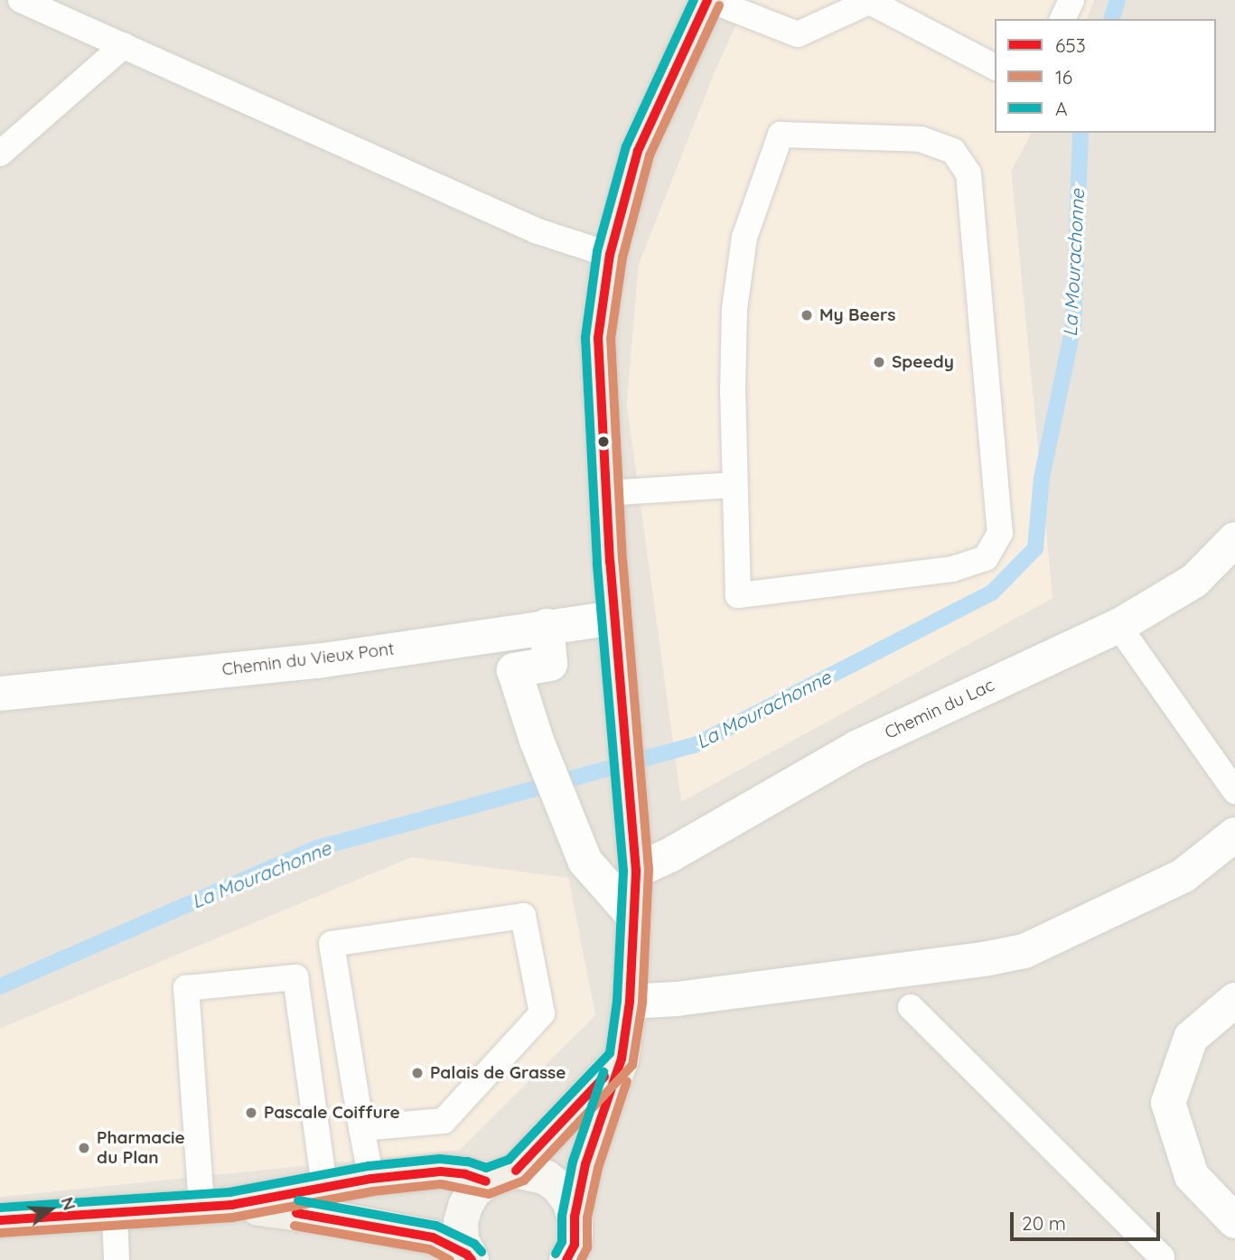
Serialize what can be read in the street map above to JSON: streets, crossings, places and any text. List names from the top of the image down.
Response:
{
  "streets": {
    "street": ["Chemin du Vieux Pont", "Chemin du Lac"]
  },
  "water": ["La Mourachonne"],
  "places": [
    "My Beers",
    "Speedy",
    "Palais de Grasse",
    "Pascale Coiffure",
    "Pharmacie du Plan"
  ],
  "lines": ["transit line 653", "transit line A", "transit line 16"],
  "legend": ["653", "16", "A"],
  "scale_bar": "20 m",
  "north": "right"
}
